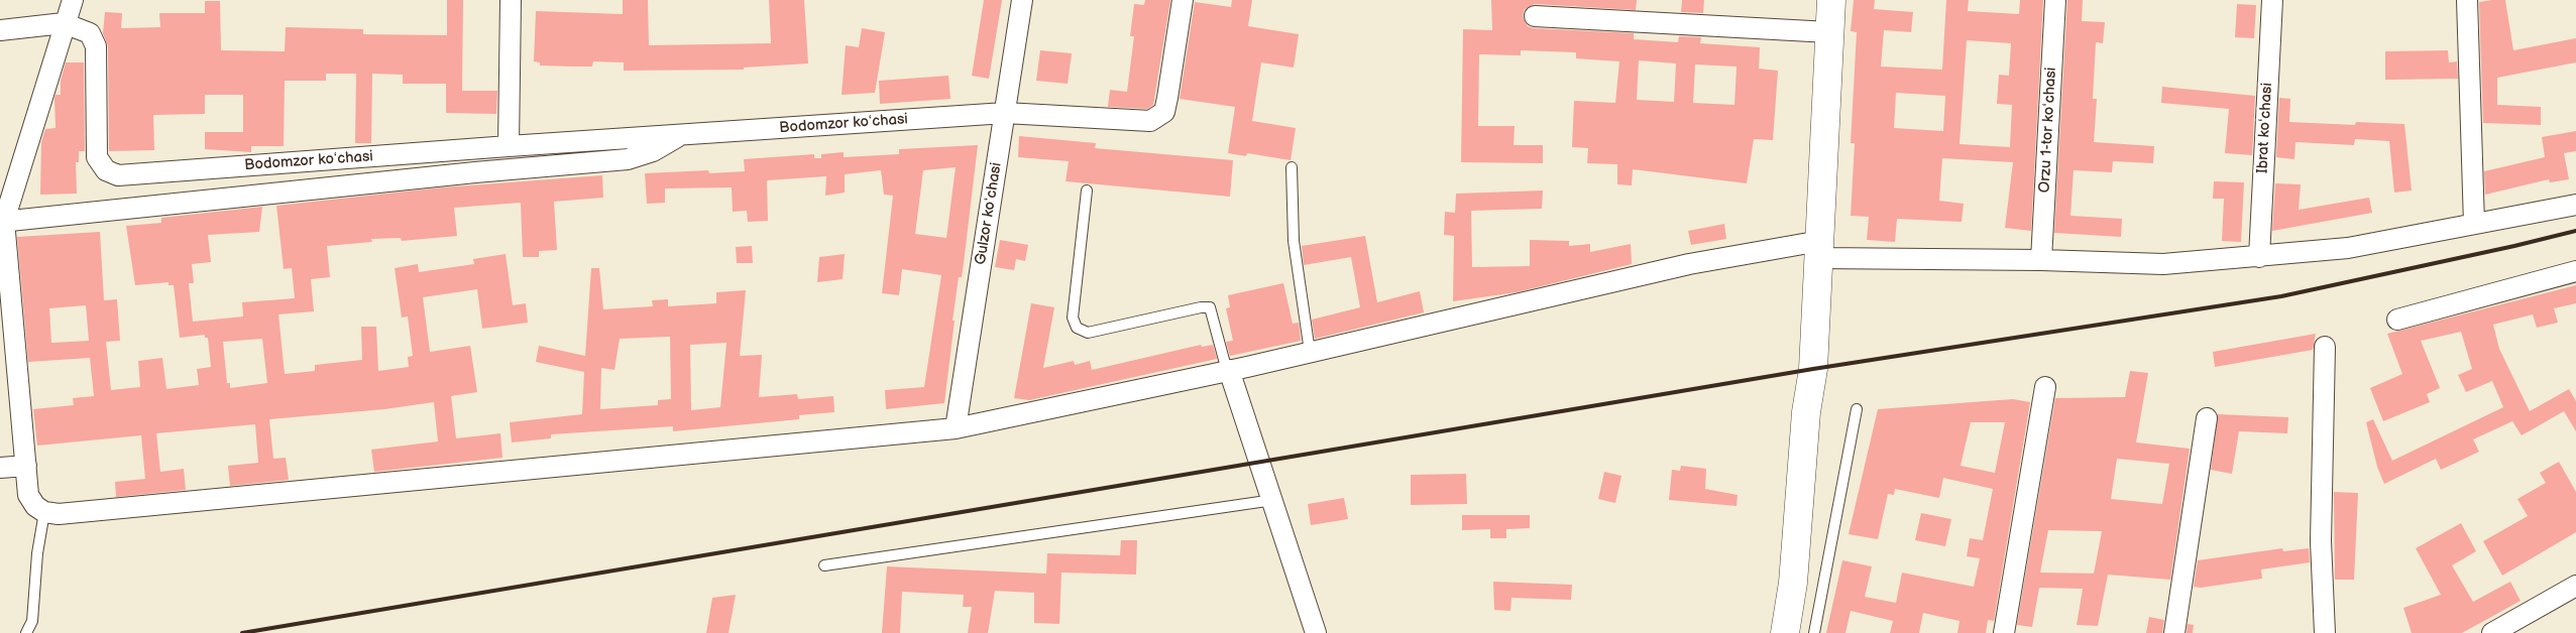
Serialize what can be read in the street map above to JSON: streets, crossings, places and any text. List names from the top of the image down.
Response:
{
  "streets": {
    "street": [
      "Bodomzor koʻchasi",
      "Ibrat koʻchasi",
      "Orzu 1-tor koʻchasi",
      "Gulzor koʻchasi"
    ]
  },
  "crossings": [
    ["Bodomzor koʻchasi", "Gulzor koʻchasi"]
  ]
}
